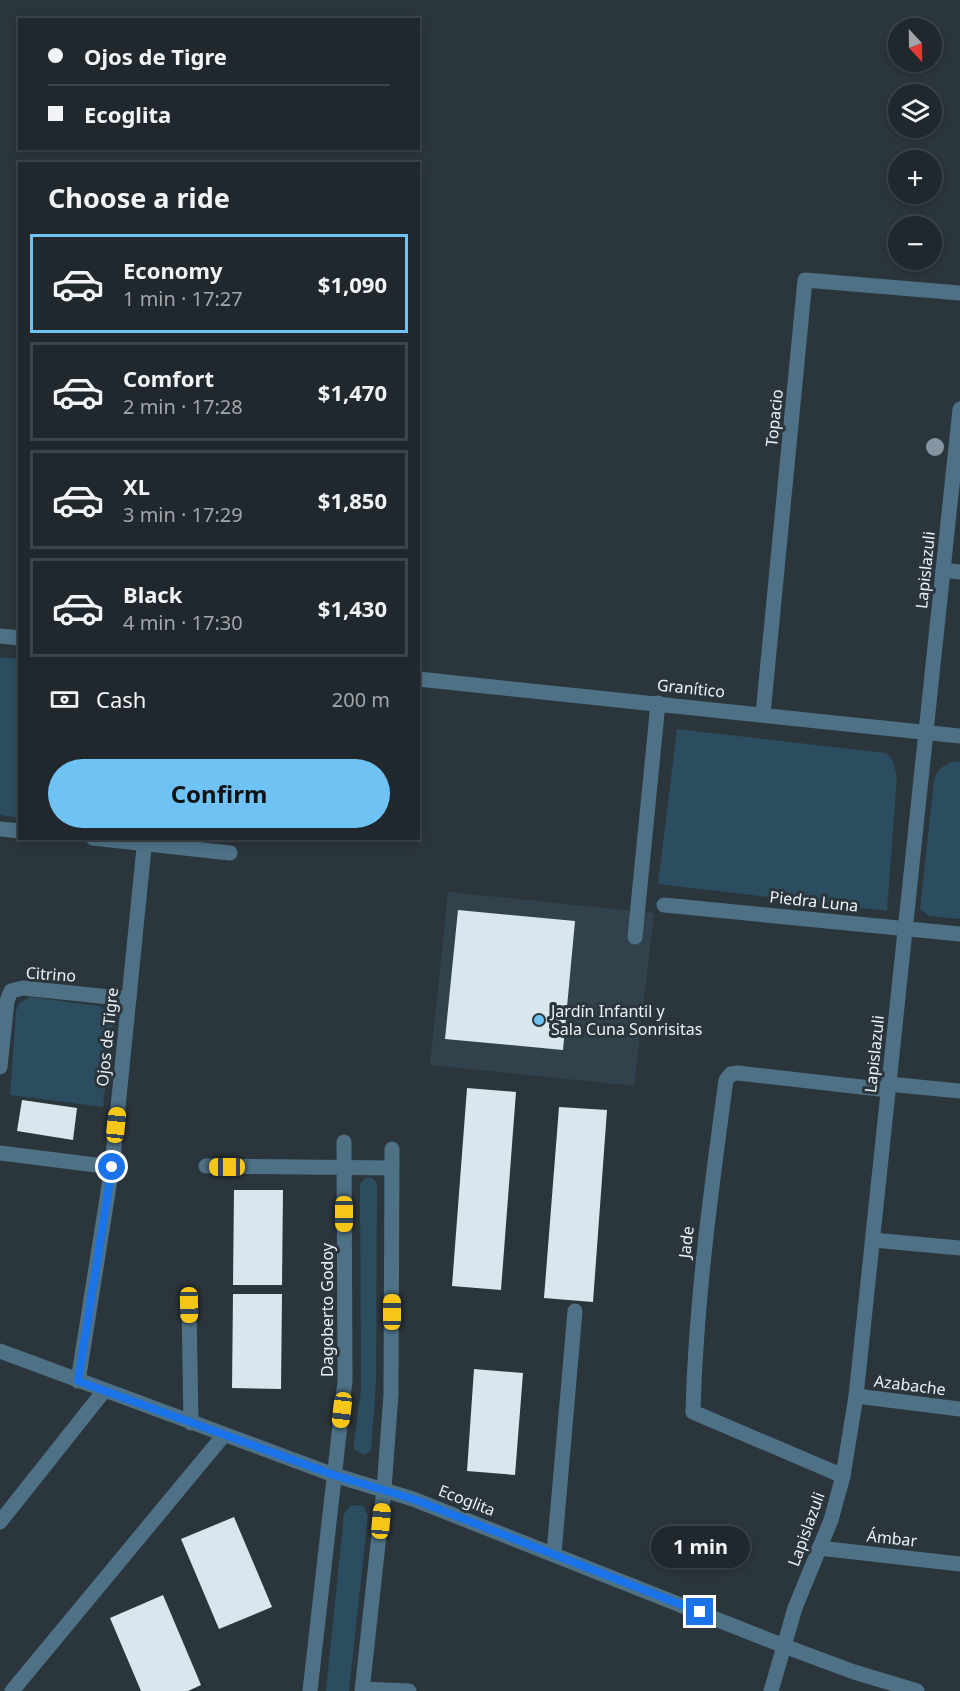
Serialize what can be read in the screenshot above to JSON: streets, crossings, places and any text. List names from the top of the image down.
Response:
{
  "streets": {
    "street": [
      "Topacio",
      "Lapislazuli",
      "Granítico",
      "Piedra Luna",
      "Citrino",
      "Ojos de Tigre",
      "Jade",
      "Dagoberto Godoy",
      "Azabache",
      "Ecoglita",
      "Ámbar"
    ]
  },
  "crossings": [
    ["Topacio", "Granítico"],
    ["Lapislazuli", "Granítico"],
    ["Lapislazuli", "Piedra Luna"],
    ["Lapislazuli", "Jade"],
    ["Lapislazuli", "Azabache"],
    ["Lapislazuli", "Ecoglita"],
    ["Lapislazuli", "Ámbar"],
    ["Citrino", "Ojos de Tigre"],
    ["Ojos de Tigre", "Ecoglita"],
    ["Dagoberto Godoy", "Ecoglita"]
  ],
  "places": ["Jardín Infantil y Sala Cuna Sonrisitas"],
  "north": "bottom",
  "page": {
    "map_buttons": ["+", "−"],
    "banner": ["Ojos de Tigre", "Ecoglita"],
    "heading": "Choose a ride",
    "list": [
      {
        "name": "Economy",
        "note": "1 min · 17:27",
        "value": "$1,090"
      },
      {
        "name": "Comfort",
        "note": "2 min · 17:28",
        "value": "$1,470"
      },
      {
        "name": "XL",
        "note": "3 min · 17:29",
        "value": "$1,850"
      },
      {
        "name": "Black",
        "note": "4 min · 17:30",
        "value": "$1,430"
      }
    ],
    "pay": ["Cash", "200 m"],
    "buttons": "Confirm",
    "bubble": "1 min"
  }
}
